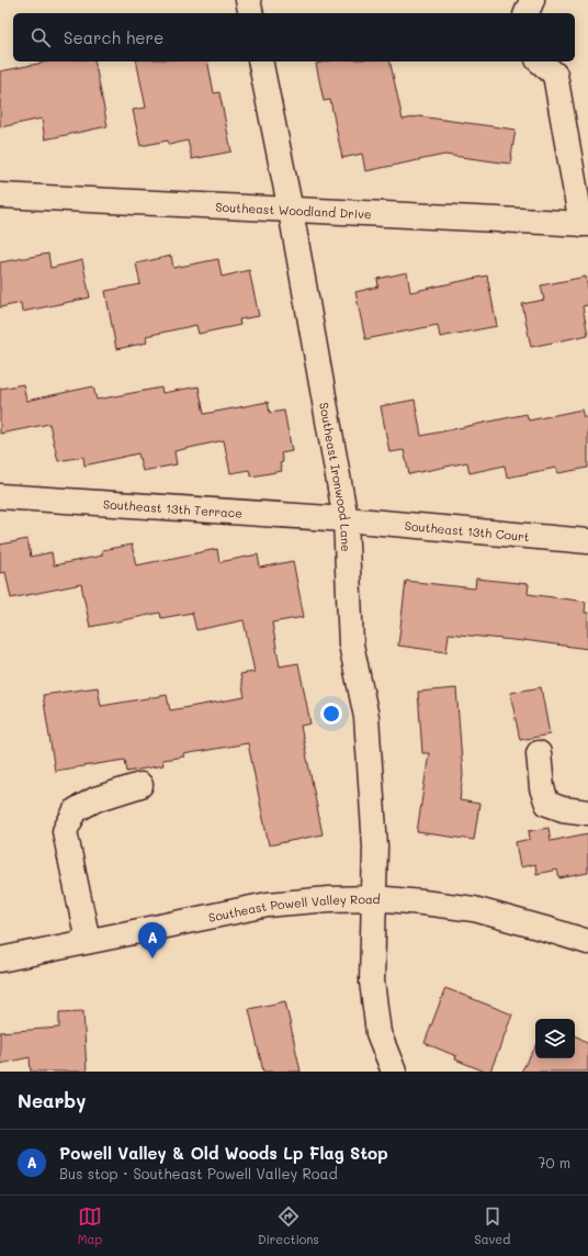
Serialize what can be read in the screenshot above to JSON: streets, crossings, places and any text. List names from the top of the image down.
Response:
{
  "streets": {
    "street": [
      "Southeast Woodland Drive",
      "Southeast Ironwood Lane",
      "Southeast 13th Terrace",
      "Southeast 13th Court",
      "Southeast Powell Valley Road"
    ]
  },
  "crossings": [
    ["Southeast Woodland Drive", "Southeast Ironwood Lane"],
    ["Southeast Ironwood Lane", "Southeast 13th Terrace"],
    ["Southeast Ironwood Lane", "Southeast 13th Court"],
    ["Southeast Ironwood Lane", "Southeast Powell Valley Road"],
    ["Southeast 13th Terrace", "Southeast 13th Court"]
  ],
  "page": {
    "search": "Search here",
    "pins": "A",
    "heading": "Nearby",
    "list": [
      {
        "mark": "A",
        "name": "Powell Valley & Old Woods Lp Flag Stop",
        "note": "Bus stop · Southeast Powell Valley Road",
        "value": "70 m"
      }
    ],
    "nav": ["Map", "Directions", "Saved"]
  }
}
